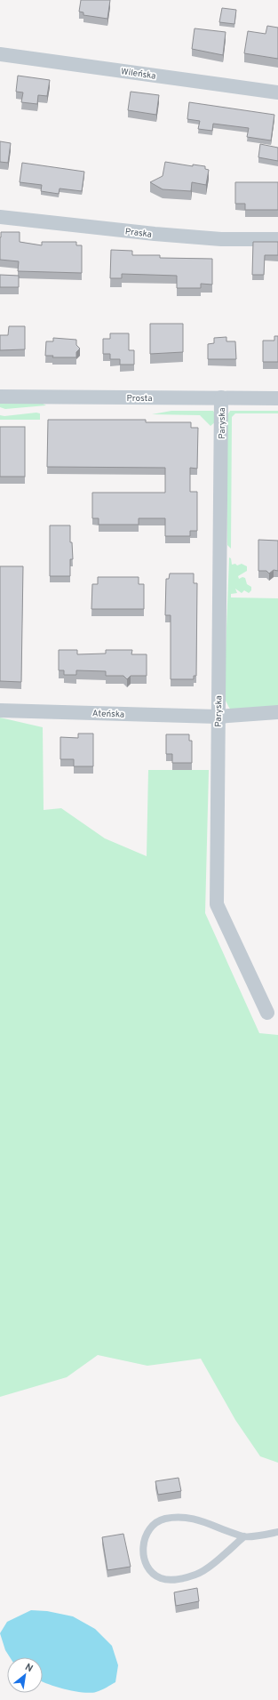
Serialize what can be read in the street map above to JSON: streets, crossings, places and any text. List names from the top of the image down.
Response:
{
  "streets": {
    "street": [
      "Wileńska",
      "Praska",
      "Prosta",
      "Paryska",
      "Ateńska"
    ]
  },
  "crossings": [
    ["Prosta", "Paryska"],
    ["Paryska", "Ateńska"]
  ],
  "north": "top right"
}
